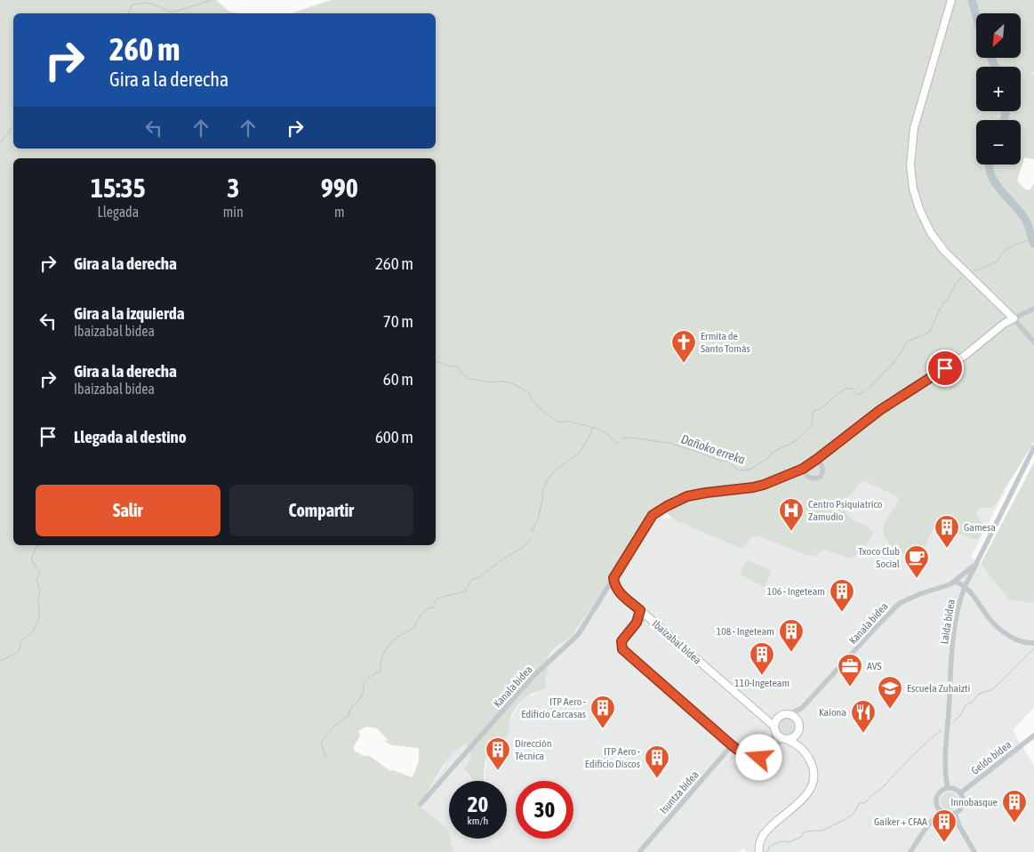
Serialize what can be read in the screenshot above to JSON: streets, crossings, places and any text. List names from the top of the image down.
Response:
{
  "streets": {
    "street": [
      "Laida bidea",
      "Kanala bidea",
      "Ibaizabal bidea",
      "Geldo bidea",
      "Isuntza bidea"
    ]
  },
  "crossings": [
    ["Laida bidea", "Geldo bidea"],
    ["Kanala bidea", "Ibaizabal bidea"]
  ],
  "water": ["Dañoko erreka"],
  "places": {
    "church": ["Ermita de Santo Tomás"],
    "hospital": ["Centro Psiquiatrico Zamudio"],
    "building": [
      "Gamesa",
      "106 - Ingeteam",
      "108 - Ingeteam",
      "110-Ingeteam",
      "ITP Aero - Edificio Carcasas",
      "Dirección Técnica",
      "ITP Aero - Edificio Discos",
      "Innobasque",
      "Gaiker + CFAA"
    ],
    "cafe": ["Txoco Club Social"],
    "office": ["AVS"],
    "school or university": ["Escuela Zuhaizti"],
    "restaurant": ["Kaiona"]
  },
  "north": "bottom left",
  "page": {
    "map_buttons": ["+", "−"],
    "turn": ["260 m", "Gira a la derecha"],
    "eta": [
      "15:35",
      "Llegada",
      "3",
      "min",
      "990",
      "m"
    ],
    "list": [
      {
        "name": "Gira a la derecha",
        "value": "260 m"
      },
      {
        "name": "Gira a la izquierda",
        "note": "Ibaizabal bidea",
        "value": "70 m"
      },
      {
        "name": "Gira a la derecha",
        "note": "Ibaizabal bidea",
        "value": "60 m"
      },
      {
        "name": "Llegada al destino",
        "value": "600 m"
      }
    ],
    "buttons": ["Salir", "Compartir"],
    "speed": "20 km/h",
    "limit": "30"
  }
}
